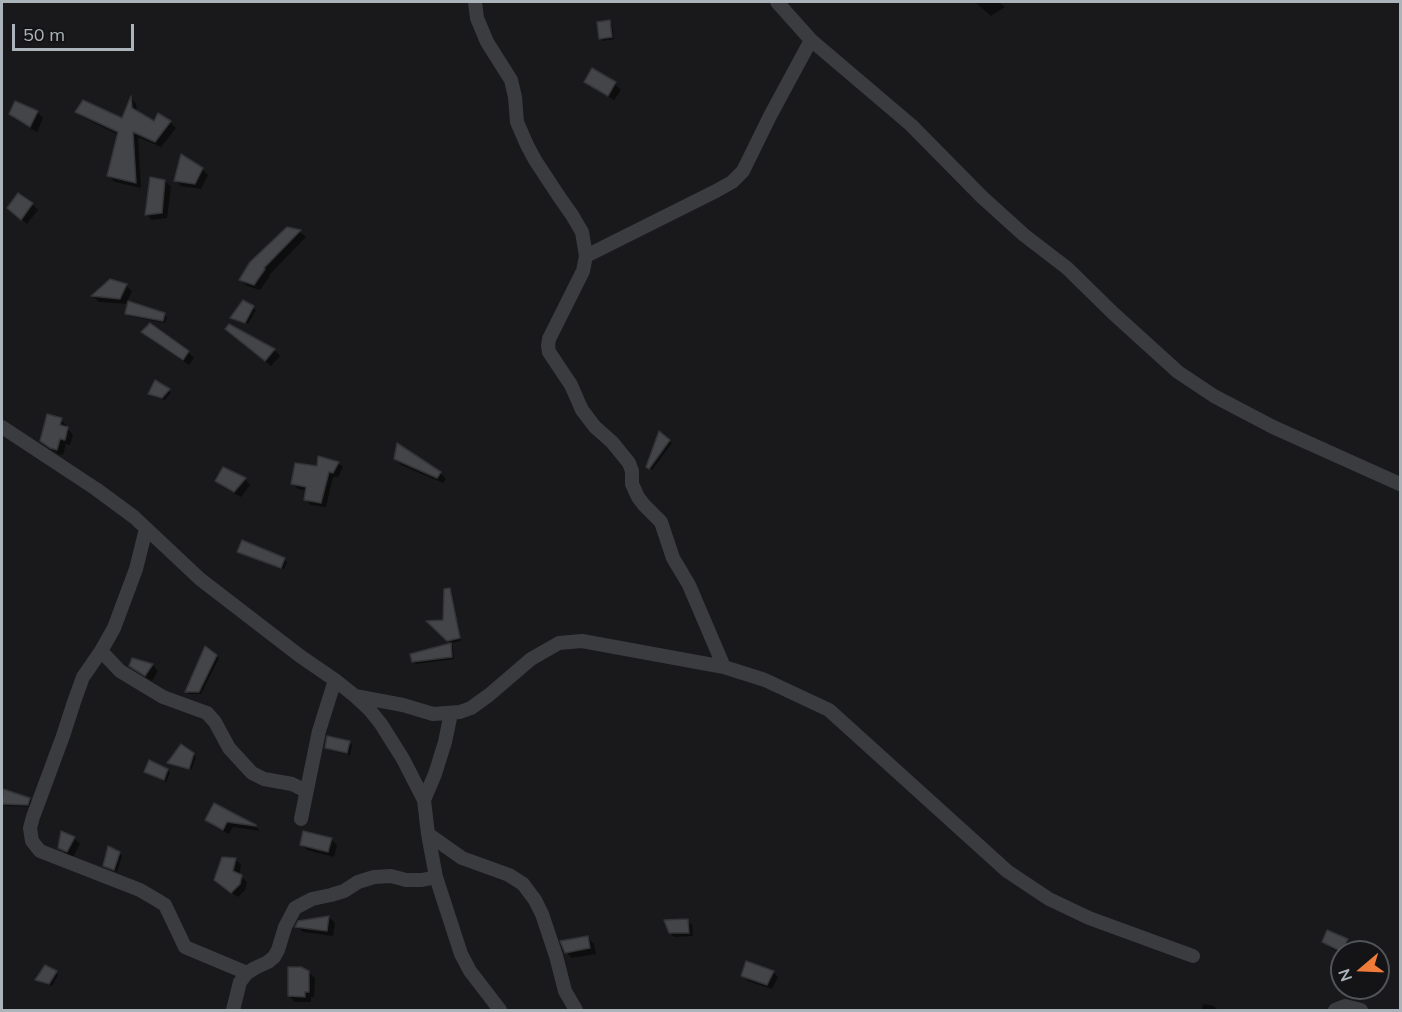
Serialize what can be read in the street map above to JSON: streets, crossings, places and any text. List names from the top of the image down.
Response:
{
  "scale_bar": "50 m",
  "north": "left"
}
